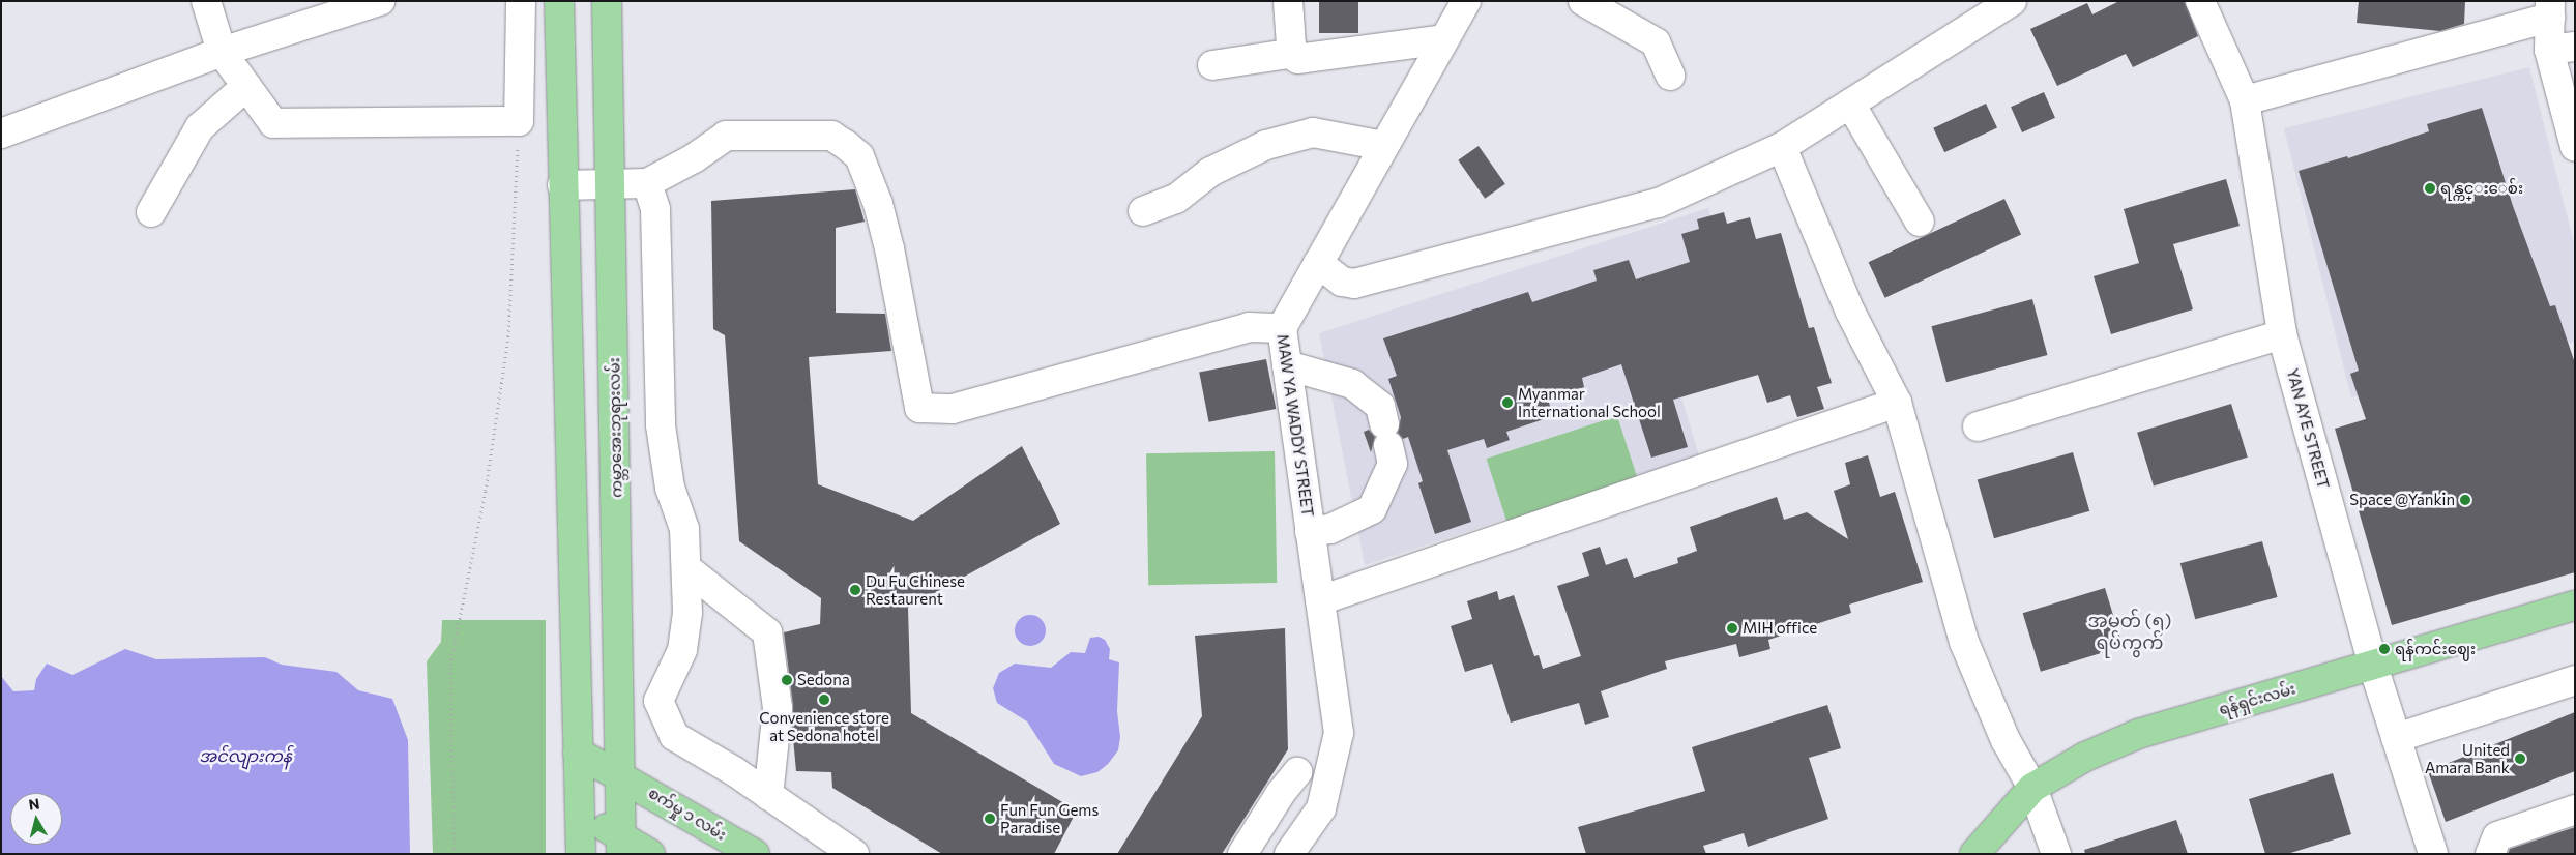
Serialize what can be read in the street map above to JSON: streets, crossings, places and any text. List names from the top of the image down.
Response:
{
  "streets": {
    "main road": ["ကမ္ဘာအေးဘုရားလမ်း", "ရန်ရှင်းလမ်း", "စက်မှု ၁ လမ်း"],
    "street": ["MAW YA WADDY STREET", "YAN AYE STREET"]
  },
  "crossings": [
    ["ကမ္ဘာအေးဘုရားလမ်း", "စက်မှု ၁ လမ်း"],
    ["YAN AYE STREET", "ရန်ရှင်းလမ်း"]
  ],
  "districts": ["အမှတ် (၅) ရပ်ကွက်"],
  "water": ["အင်လျားကန်"],
  "places": [
    "ရန္ကင္းေစ်း",
    "Myanmar International School",
    "Space @Yankin",
    "Du Fu Chinese Restaurent",
    "MIH office",
    "ရန်ကင်းဈေး",
    "Sedona",
    "Convenience store at Sedona hotel",
    "United Amara Bank",
    "Fun Fun Gems Paradise"
  ],
  "north": "top"
}
